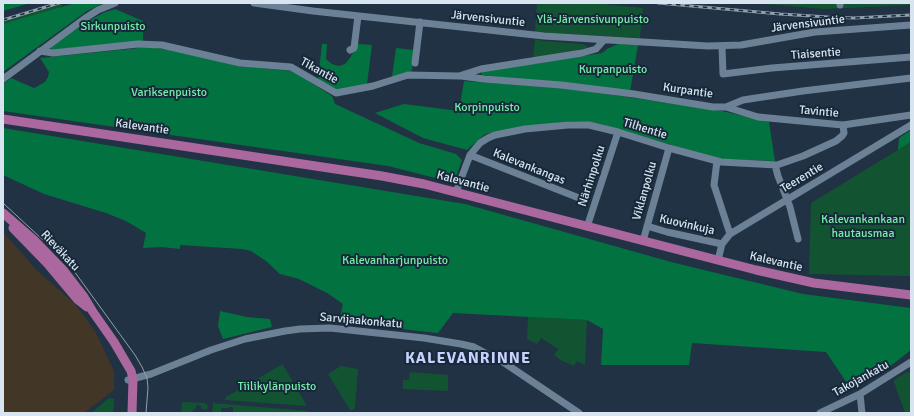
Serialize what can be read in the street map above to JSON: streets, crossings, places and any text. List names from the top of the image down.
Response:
{
  "streets": {
    "main road": ["Kalevantie", "Rieväkatu"],
    "street": [
      "Järvensivuntie",
      "Tiaisentie",
      "Tikantie",
      "Kurpantie",
      "Tavintie",
      "Tilhentie",
      "Kalevankangas",
      "Närhinpolku",
      "Teerentie",
      "Viklanpolku",
      "Kuovinkuja",
      "Sarvijaakonkatu",
      "Takojankatu"
    ]
  },
  "crossings": [
    ["Järvensivuntie", "Tiaisentie"],
    ["Järvensivuntie", "Tikantie"],
    ["Tikantie", "Kurpantie"],
    ["Kurpantie", "Tavintie"],
    ["Tavintie", "Tilhentie"],
    ["Kalevantie", "Tilhentie"],
    ["Kalevantie", "Närhinpolku"],
    ["Kalevantie", "Teerentie"],
    ["Kalevantie", "Viklanpolku"],
    ["Tilhentie", "Kalevankangas"],
    ["Tilhentie", "Närhinpolku"],
    ["Tilhentie", "Viklanpolku"],
    ["Teerentie", "Kuovinkuja"],
    ["Viklanpolku", "Kuovinkuja"],
    ["Rieväkatu", "Sarvijaakonkatu"]
  ],
  "districts": ["KALEVANRINNE"],
  "parks": [
    "Ylä-Järvensivunpuisto",
    "Sirkunpuisto",
    "Kurpanpuisto",
    "Variksenpuisto",
    "Korpinpuisto",
    "Kalevankankaan hautausmaa",
    "Kalevanharjunpuisto",
    "Tiilikylänpuisto"
  ]
}
